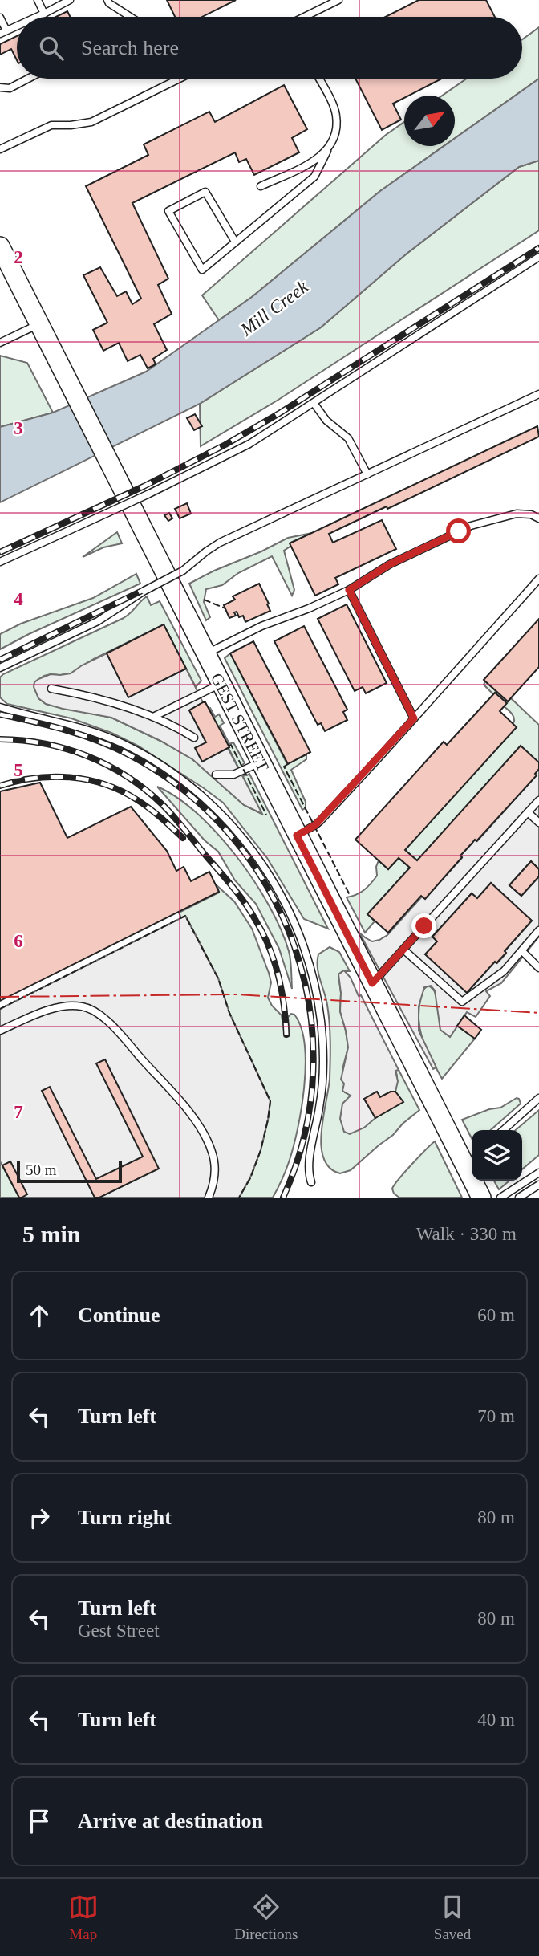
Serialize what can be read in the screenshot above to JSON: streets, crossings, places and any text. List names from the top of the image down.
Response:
{
  "streets": {
    "street": ["GEST STREET"]
  },
  "water": ["Mill Creek"],
  "scale_bar": "50 m",
  "north": "top right",
  "page": {
    "search": "Search here",
    "scale": "50 m",
    "heading": ["5 min", "Walk · 330 m"],
    "list": [
      ["Continue", "60 m"],
      ["Turn left", "70 m"],
      ["Turn right", "80 m"],
      ["Turn left", "Gest Street", "80 m"],
      ["Turn left", "40 m"],
      "Arrive at destination"
    ],
    "nav": ["Map", "Directions", "Saved"]
  },
  "grid": {
    "rows": [
      "2",
      "3",
      "4",
      "5",
      "6",
      "7"
    ]
  }
}
